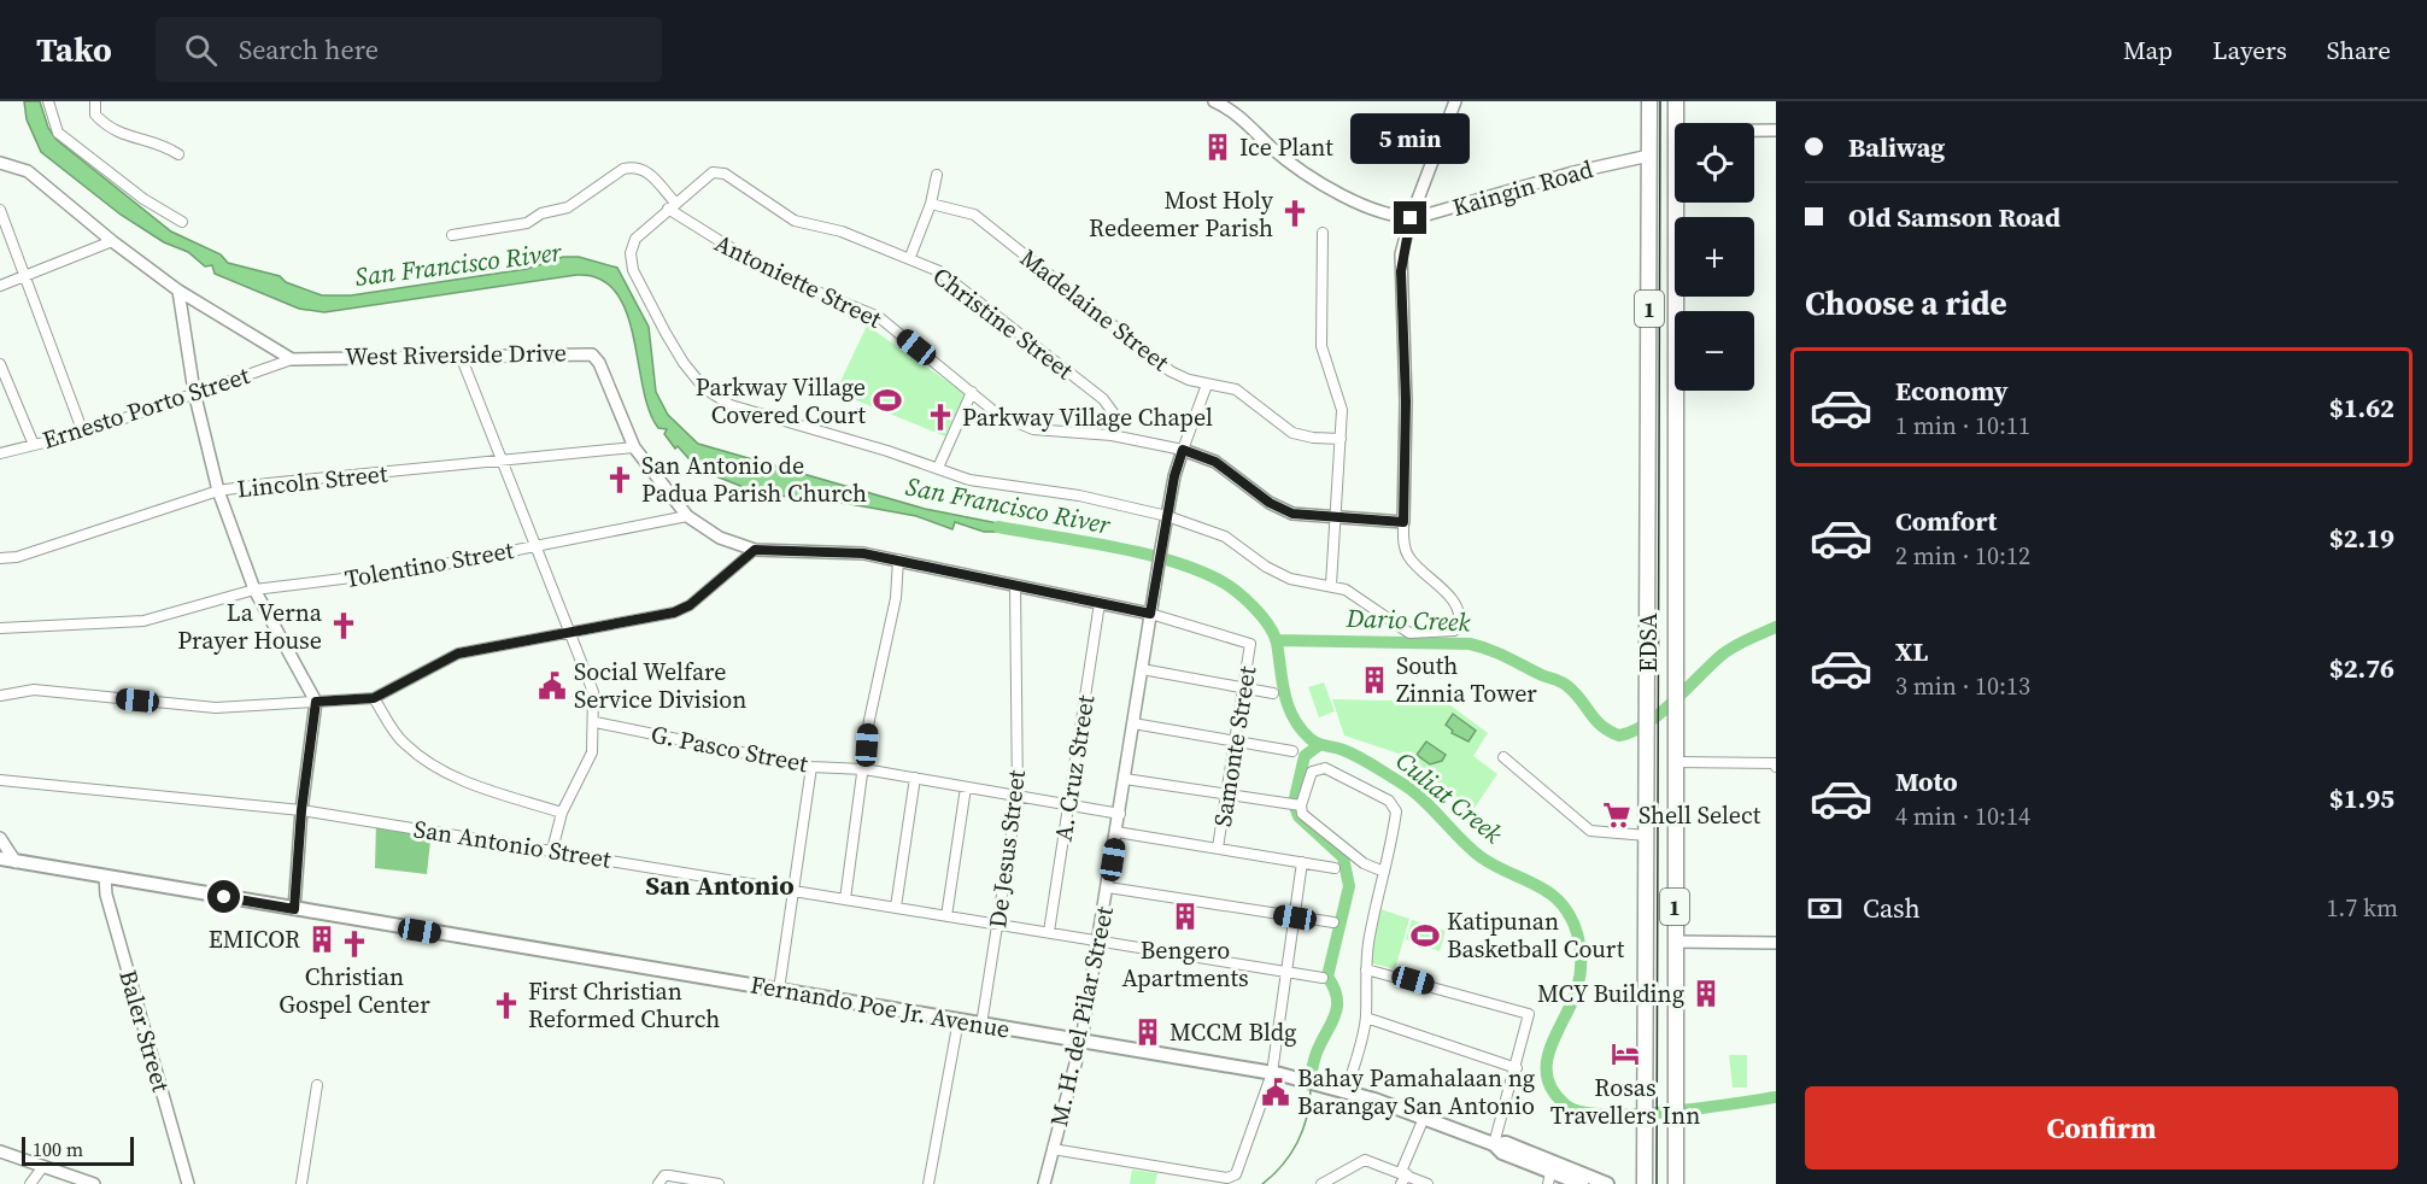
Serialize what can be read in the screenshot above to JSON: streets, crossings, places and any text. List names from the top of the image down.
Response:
{
  "streets": {
    "highway": ["1", "EDSA"],
    "main road": ["Fernando Poe Jr. Avenue"],
    "street": [
      "Kaingin Road",
      "Antoniette Street",
      "Madelaine Street",
      "Christine Street",
      "West Riverside Drive",
      "Ernesto Porto Street",
      "Lincoln Street",
      "Tolentino Street",
      "Samonte Street",
      "G. Pasco Street",
      "A. Cruz Street",
      "San Antonio Street",
      "De Jesus Street",
      "M. H. del Pilar Street",
      "Baler Street"
    ]
  },
  "crossings": [
    ["Kaingin Road", "EDSA"],
    ["Antoniette Street", "Christine Street"],
    ["Antoniette Street", "M. H. del Pilar Street"],
    ["West Riverside Drive", "Ernesto Porto Street"],
    ["West Riverside Drive", "Lincoln Street"],
    ["West Riverside Drive", "Tolentino Street"],
    ["West Riverside Drive", "Samonte Street"],
    ["West Riverside Drive", "A. Cruz Street"],
    ["West Riverside Drive", "De Jesus Street"],
    ["West Riverside Drive", "M. H. del Pilar Street"],
    ["G. Pasco Street", "A. Cruz Street"],
    ["G. Pasco Street", "De Jesus Street"],
    ["G. Pasco Street", "M. H. del Pilar Street"],
    ["A. Cruz Street", "San Antonio Street"],
    ["San Antonio Street", "De Jesus Street"],
    ["San Antonio Street", "M. H. del Pilar Street"],
    ["De Jesus Street", "Fernando Poe Jr. Avenue"],
    ["Fernando Poe Jr. Avenue", "M. H. del Pilar Street"],
    ["Fernando Poe Jr. Avenue", "Baler Street"]
  ],
  "districts": ["San Antonio"],
  "water": ["San Francisco River", "Dario Creek", "Culiat Creek"],
  "places": {
    "building": [
      "Ice Plant",
      "South Zinnia Tower",
      "Bengero Apartments",
      "EMICOR",
      "MCY Building",
      "MCCM Bldg"
    ],
    "church": [
      "Most Holy Redeemer Parish",
      "Parkway Village Chapel",
      "San Antonio de Padua Parish Church",
      "La Verna Prayer House",
      "Christian Gospel Center",
      "First Christian Reformed Church"
    ],
    "sports": ["Parkway Village Covered Court", "Katipunan Basketball Court"],
    "public building": ["Social Welfare Service Division", "Bahay Pamahalaan ng Barangay San Antonio"],
    "supermarket": ["Shell Select"],
    "hotel": ["Rosas Travellers Inn"]
  },
  "scale_bar": "100 m",
  "page": {
    "header": "Tako",
    "search": "Search here",
    "nav": ["Map", "Layers", "Share"],
    "banner": ["Baliwag", "Old Samson Road"],
    "bubble": "5 min",
    "map_buttons": ["+", "−"],
    "heading": "Choose a ride",
    "list": [
      {
        "name": "Economy",
        "note": "1 min · 10:11",
        "value": "$1.62"
      },
      {
        "name": "Comfort",
        "note": "2 min · 10:12",
        "value": "$2.19"
      },
      {
        "name": "XL",
        "note": "3 min · 10:13",
        "value": "$2.76"
      },
      {
        "name": "Moto",
        "note": "4 min · 10:14",
        "value": "$1.95"
      }
    ],
    "pay": ["Cash", "1.7 km"],
    "buttons": "Confirm",
    "scale": "100 m"
  }
}
